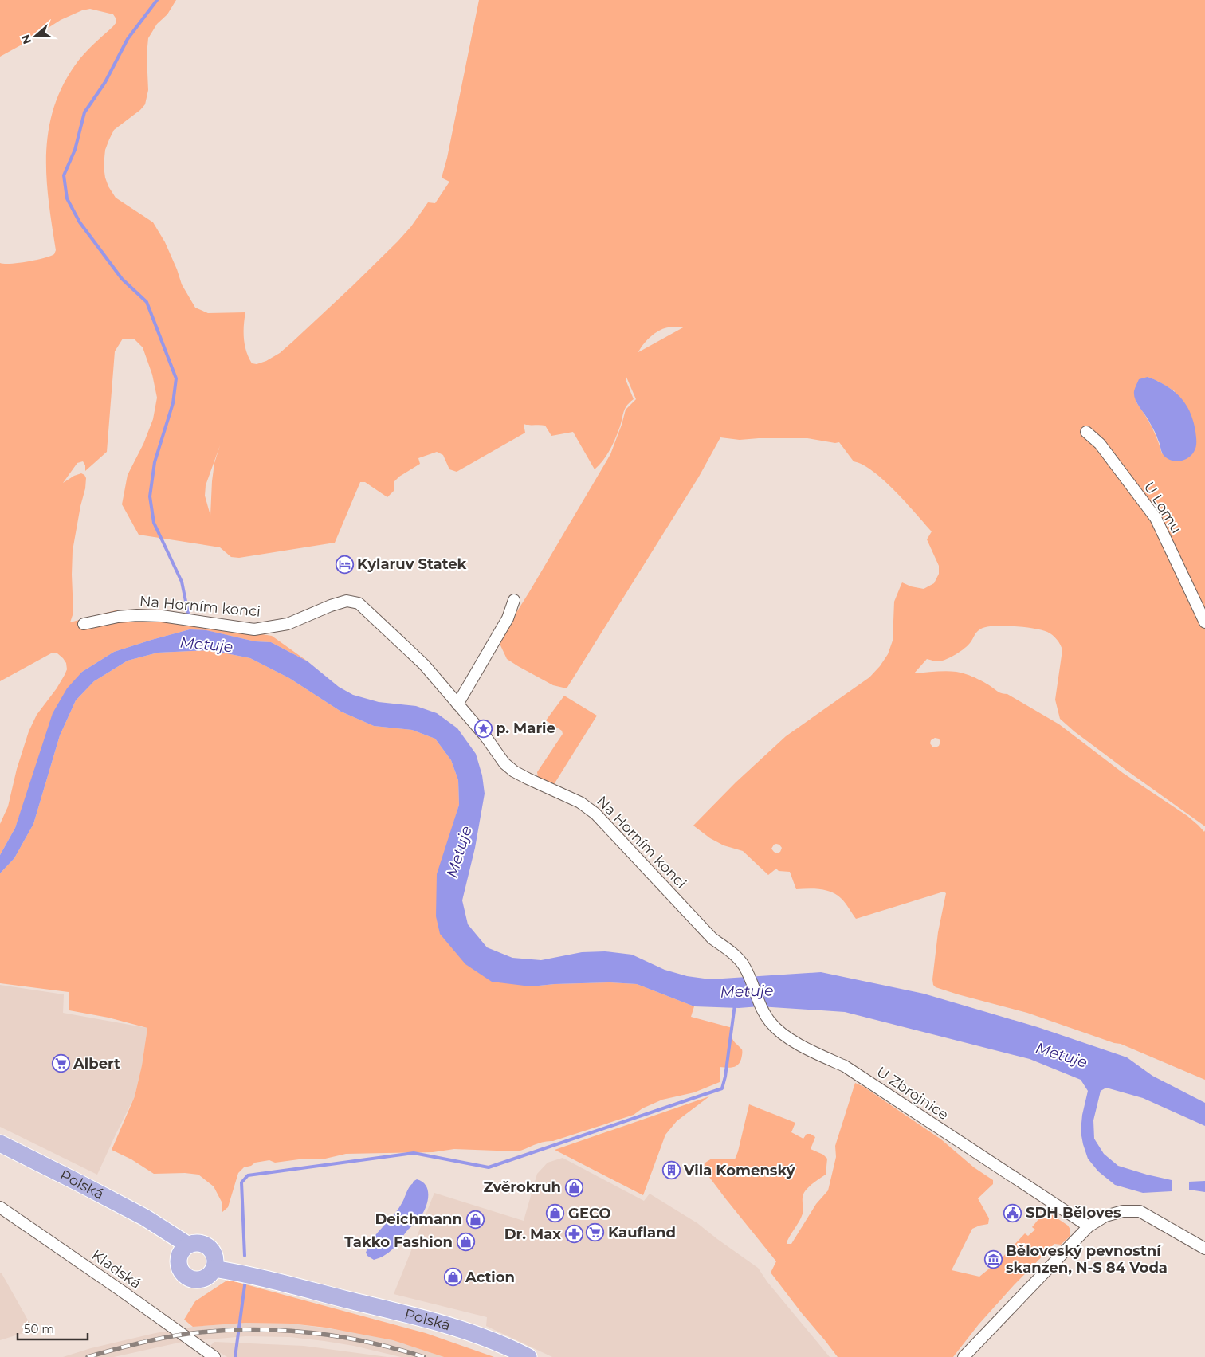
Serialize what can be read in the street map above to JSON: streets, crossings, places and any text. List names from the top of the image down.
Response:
{
  "streets": {
    "main road": ["Polská"],
    "street": [
      "U Lomu",
      "Na Horním konci",
      "U Zbrojnice",
      "Kladská"
    ]
  },
  "crossings": [
    ["Na Horním konci", "U Zbrojnice"]
  ],
  "water": ["Metuje"],
  "places": {
    "hotel": ["Kylaruv Statek"],
    "place": ["p. Marie"],
    "supermarket": ["Albert", "Kaufland"],
    "building": ["Vila Komenský"],
    "shop": [
      "Zvěrokruh",
      "GECO",
      "Deichmann",
      "Takko Fashion",
      "Action"
    ],
    "public building": ["SDH Běloves"],
    "pharmacy": ["Dr. Max"],
    "museum": ["Běloveský pevnostní skanzen, N-S 84 Voda"]
  },
  "scale_bar": "50 m",
  "north": "left"
}
